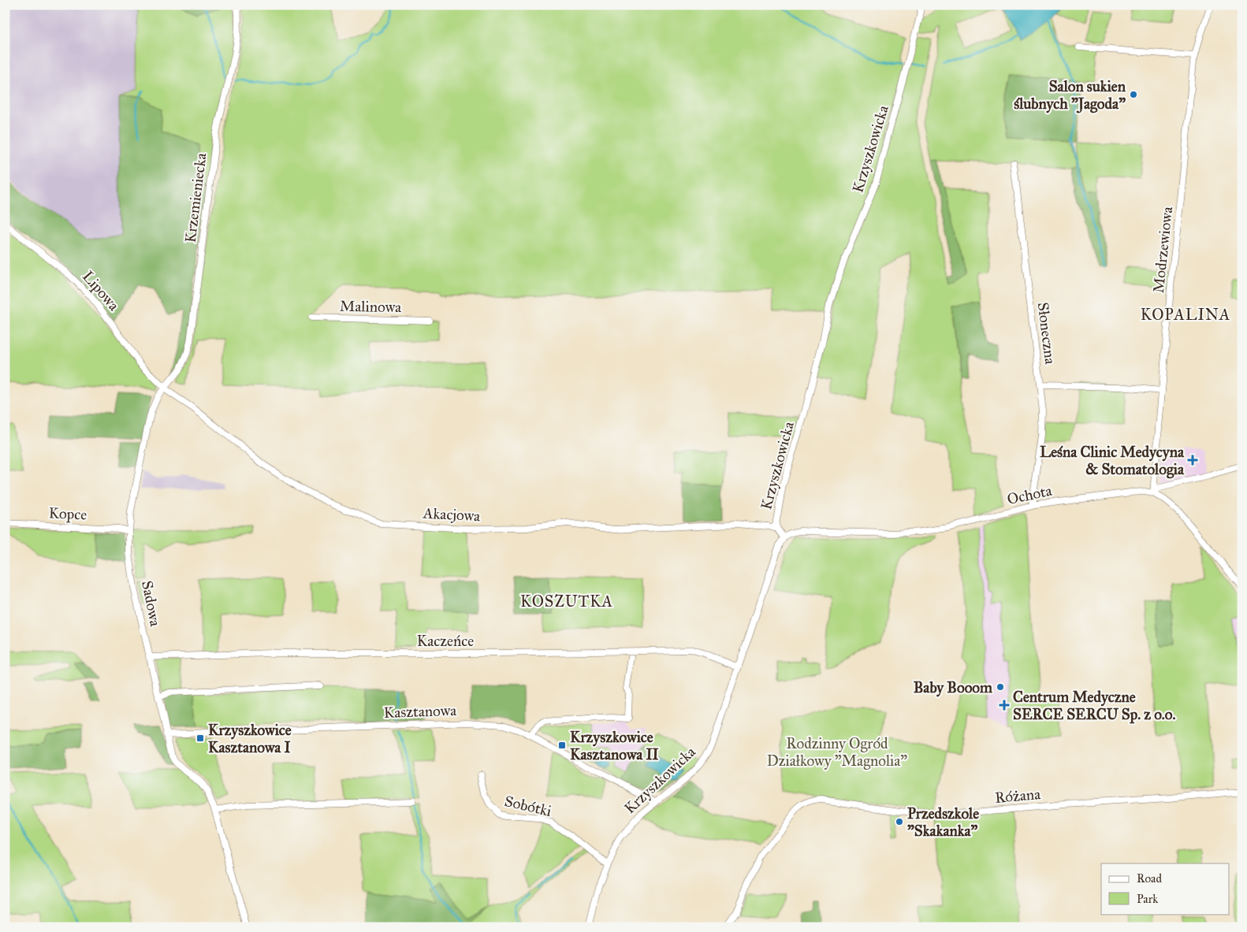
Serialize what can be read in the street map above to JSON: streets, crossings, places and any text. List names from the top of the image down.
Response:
{
  "streets": {
    "street": [
      "Krzyszkowicka",
      "Krzemieniecka",
      "Modrzewiowa",
      "Lipowa",
      "Malinowa",
      "Słoneczna",
      "Ochota",
      "Kopce",
      "Akacjowa",
      "Sadowa",
      "Kaczeńce",
      "Kasztanowa",
      "Różana",
      "Sobótki"
    ]
  },
  "crossings": [
    ["Krzyszkowicka", "Ochota"],
    ["Krzyszkowicka", "Akacjowa"],
    ["Krzyszkowicka", "Kaczeńce"],
    ["Krzyszkowicka", "Kasztanowa"],
    ["Krzyszkowicka", "Sobótki"],
    ["Krzemieniecka", "Lipowa"],
    ["Krzemieniecka", "Akacjowa"],
    ["Krzemieniecka", "Sadowa"],
    ["Modrzewiowa", "Ochota"],
    ["Lipowa", "Akacjowa"],
    ["Lipowa", "Sadowa"],
    ["Słoneczna", "Ochota"],
    ["Kopce", "Sadowa"],
    ["Akacjowa", "Sadowa"],
    ["Sadowa", "Kaczeńce"],
    ["Sadowa", "Kasztanowa"]
  ],
  "districts": ["KOPALINA", "KOSZUTKA"],
  "parks": ["Rodzinny Ogród Działkowy \"Magnolia\""],
  "places": {
    "other": ["Salon sukien ślubnych \"Jagoda\"", "Baby Booom", "Przedszkole \"Skakanka\""],
    "health": ["Leśna Clinic Medycyna & Stomatologia", "Centrum Medyczne SERCE SERCU Sp. z o.o."],
    "transit": ["Krzyszkowice Kasztanowa I", "Krzyszkowice Kasztanowa II"]
  },
  "legend": ["Road", "Park"]
}
